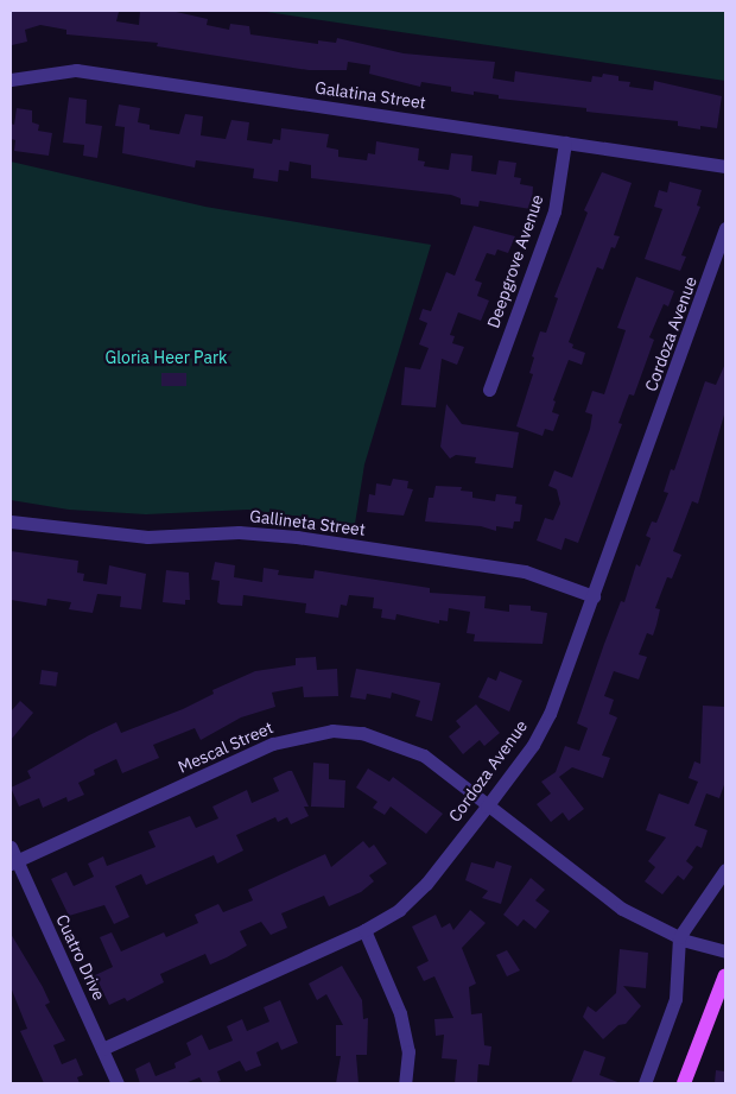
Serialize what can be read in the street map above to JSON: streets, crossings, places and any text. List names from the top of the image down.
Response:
{
  "streets": {
    "street": [
      "Galatina Street",
      "Deepgrove Avenue",
      "Cordoza Avenue",
      "Gallineta Street",
      "Mescal Street",
      "Cuatro Drive"
    ]
  },
  "crossings": [
    ["Galatina Street", "Deepgrove Avenue"],
    ["Cordoza Avenue", "Gallineta Street"],
    ["Cordoza Avenue", "Mescal Street"],
    ["Cordoza Avenue", "Cuatro Drive"],
    ["Mescal Street", "Cuatro Drive"]
  ],
  "parks": ["Gloria Heer Park"]
}
